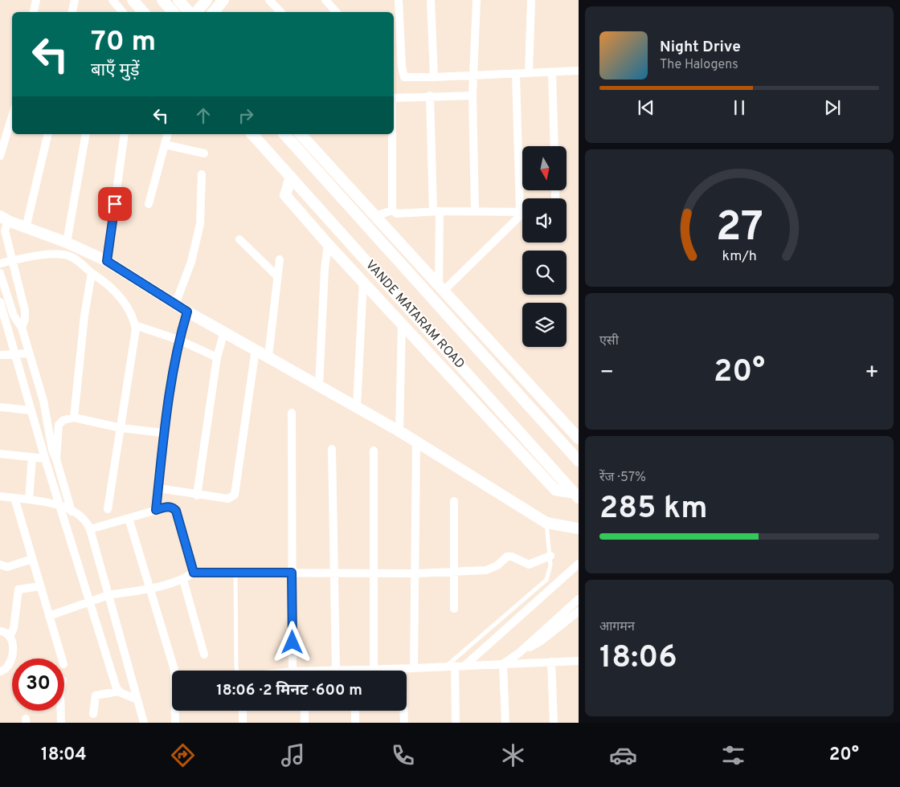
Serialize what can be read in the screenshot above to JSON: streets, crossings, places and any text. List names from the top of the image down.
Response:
{
  "streets": {
    "street": ["VANDE MATARAM ROAD"]
  },
  "north": "bottom",
  "page": {
    "turn": ["70 m", "बाएँ मुड़ें"],
    "song": ["Night Drive", "The Halogens"],
    "tile": [
      "एसी",
      ["रेंज · 57%", "285 km"],
      ["आगमन", "18:06"]
    ],
    "heat": ["−", "20°", "+"],
    "limit": "30",
    "trip": "18:06 · 2 मिनट · 600 m",
    "tabs": ["18:04", "20°"],
    "gauge": ["27", "km/h"]
  }
}
